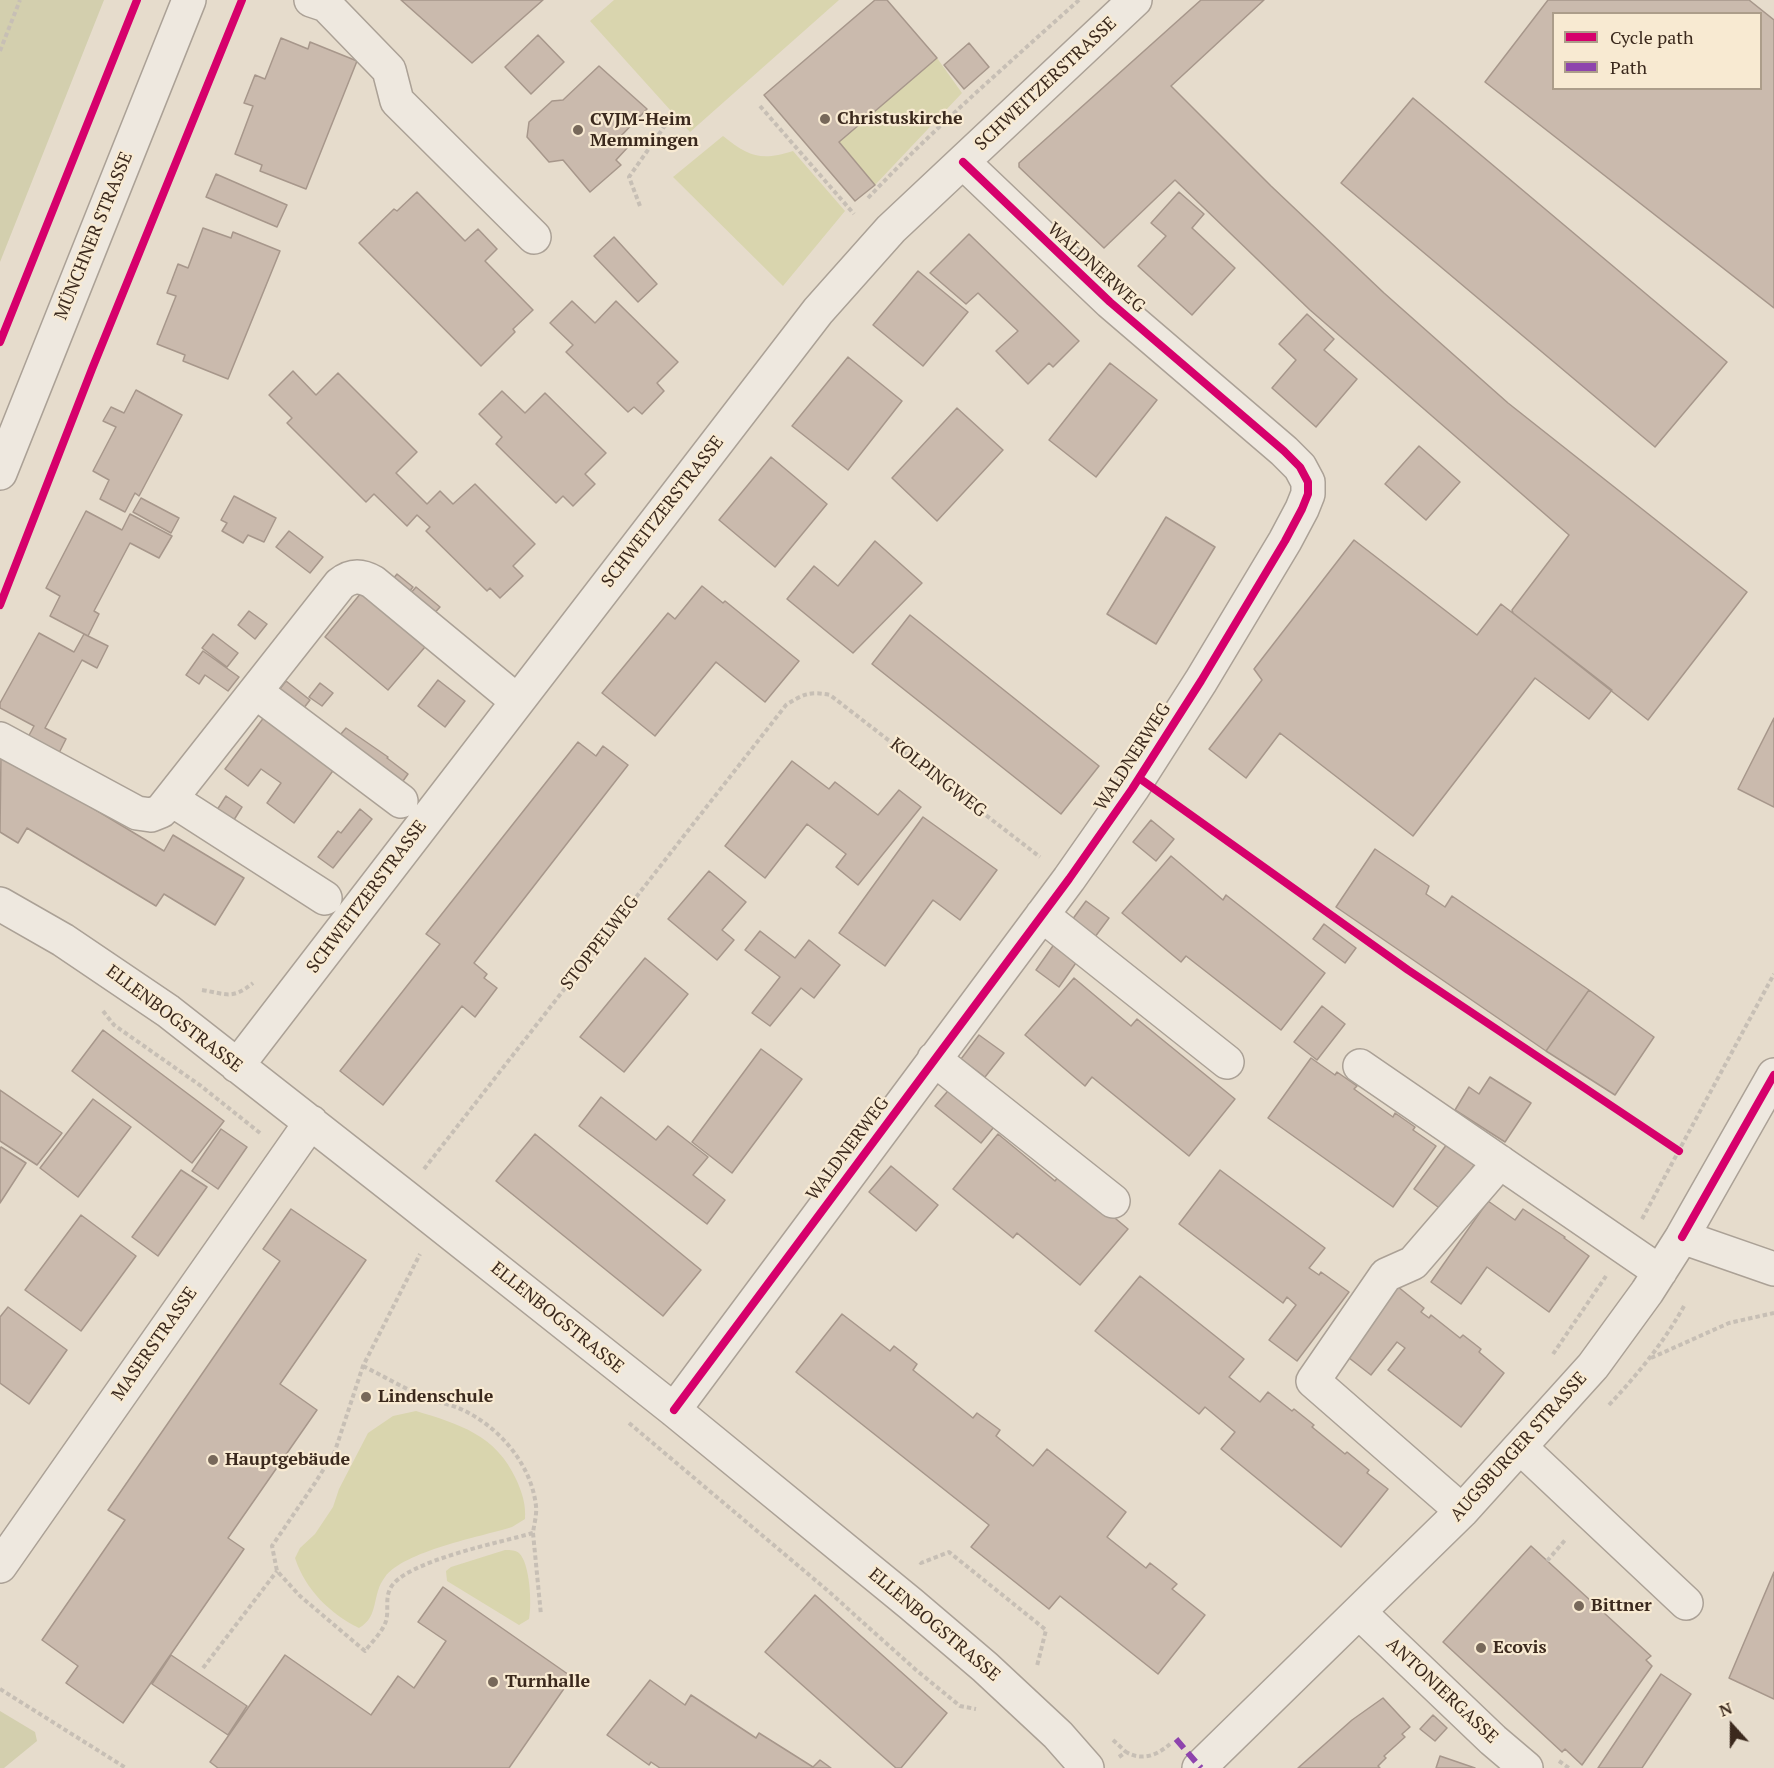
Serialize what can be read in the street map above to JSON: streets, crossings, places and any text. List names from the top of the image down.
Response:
{
  "streets": {
    "street": [
      "SCHWEITZERSTRASSE",
      "MÜNCHNER STRASSE",
      "WALDNERWEG",
      "ELLENBOGSTRASSE",
      "MASERSTRASSE",
      "AUGSBURGER STRASSE",
      "ANTONIERGASSE"
    ],
    "path": ["KOLPINGWEG", "STOPPELWEG"]
  },
  "crossings": [
    ["SCHWEITZERSTRASSE", "WALDNERWEG"],
    ["SCHWEITZERSTRASSE", "ELLENBOGSTRASSE"],
    ["WALDNERWEG", "KOLPINGWEG"],
    ["WALDNERWEG", "ELLENBOGSTRASSE"],
    ["KOLPINGWEG", "STOPPELWEG"],
    ["STOPPELWEG", "ELLENBOGSTRASSE"],
    ["ELLENBOGSTRASSE", "MASERSTRASSE"],
    ["AUGSBURGER STRASSE", "ANTONIERGASSE"]
  ],
  "places": [
    "Christuskirche",
    "CVJM-Heim Memmingen",
    "Lindenschule",
    "Hauptgebäude",
    "Bittner",
    "Ecovis",
    "Turnhalle"
  ],
  "legend": ["Cycle path", "Path"],
  "north": "top"
}
